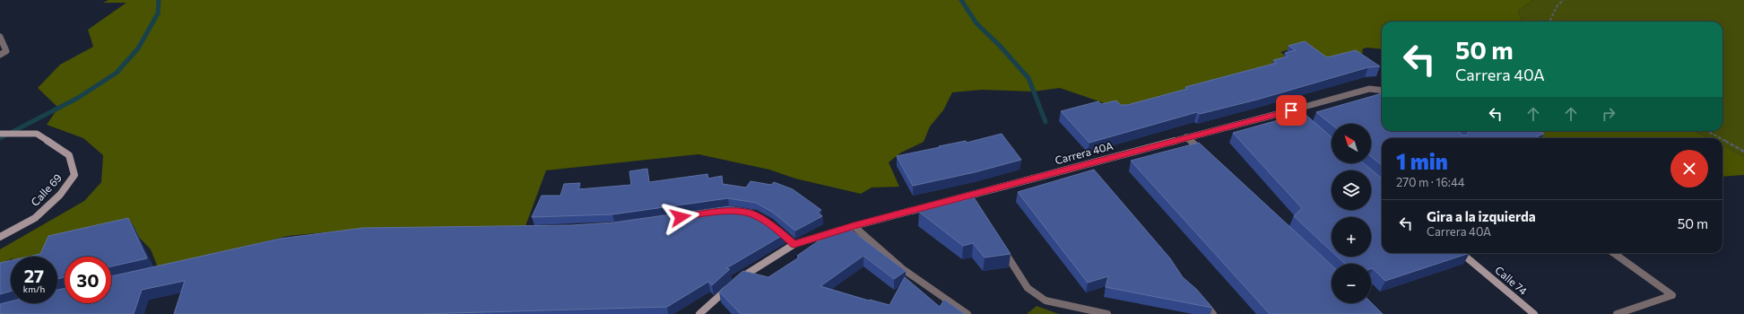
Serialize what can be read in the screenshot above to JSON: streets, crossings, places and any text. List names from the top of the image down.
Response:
{
  "streets": {
    "street": ["Carrera 40A", "Calle 69", "Calle 74"]
  },
  "north": "top left",
  "page": {
    "turn": ["50 m", "Carrera 40A"],
    "map_buttons": ["+", "−"],
    "heading": ["1 min", "270 m · 16:44"],
    "list": [
      {
        "name": "Gira a la izquierda",
        "note": "Carrera 40A",
        "value": "50 m"
      }
    ],
    "speed": "27 km/h",
    "limit": "30"
  }
}
